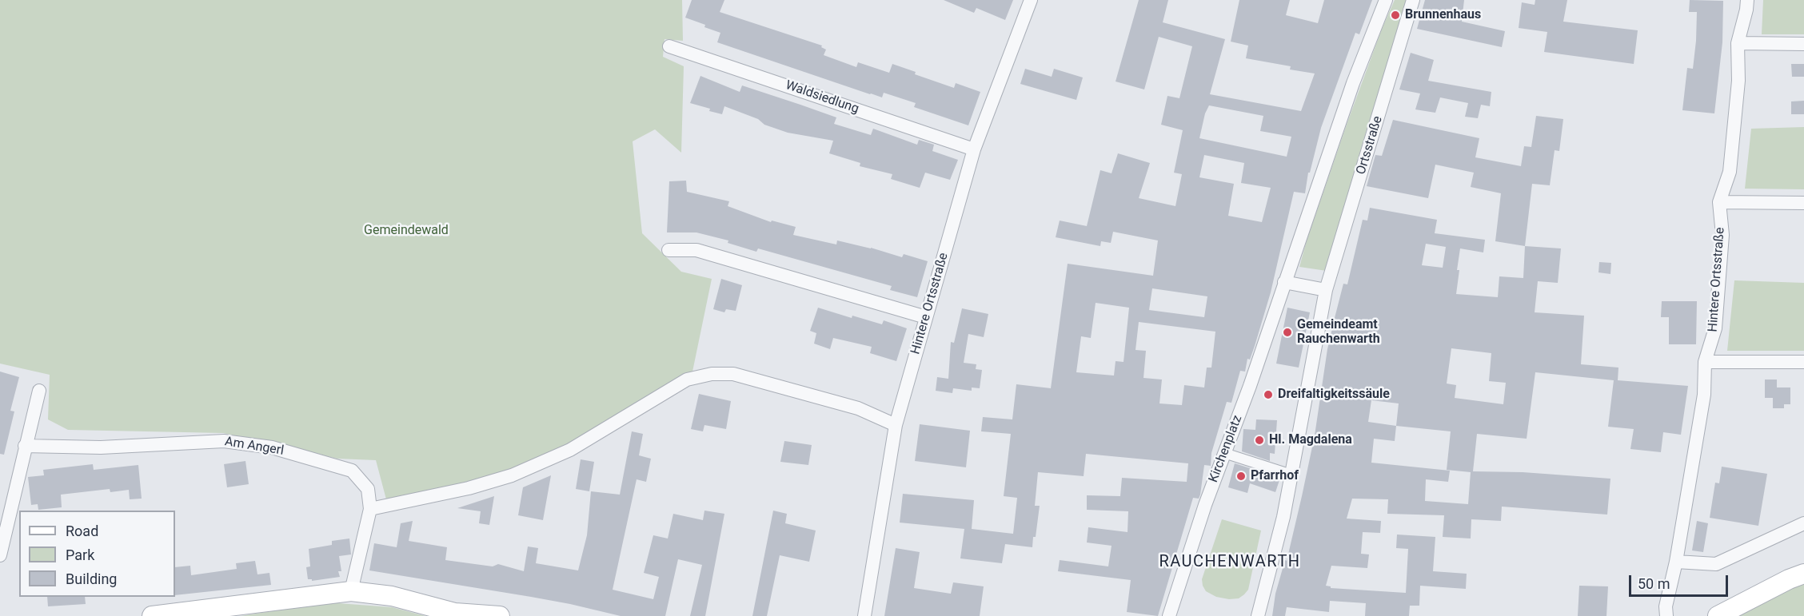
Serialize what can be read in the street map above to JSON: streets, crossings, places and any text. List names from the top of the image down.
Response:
{
  "streets": {
    "street": [
      "Waldsiedlung",
      "Ortsstraße",
      "Hintere Ortsstraße",
      "Am Angerl",
      "Kirchenplatz"
    ]
  },
  "crossings": [
    ["Waldsiedlung", "Hintere Ortsstraße"]
  ],
  "districts": ["RAUCHENWARTH"],
  "parks": ["Gemeindewald"],
  "places": [
    "Brunnenhaus",
    "Gemeindeamt Rauchenwarth",
    "Dreifaltigkeitssäule",
    "Hl. Magdalena",
    "Pfarrhof"
  ],
  "legend": ["Road", "Park", "Building"],
  "scale_bar": "50 m"
}
